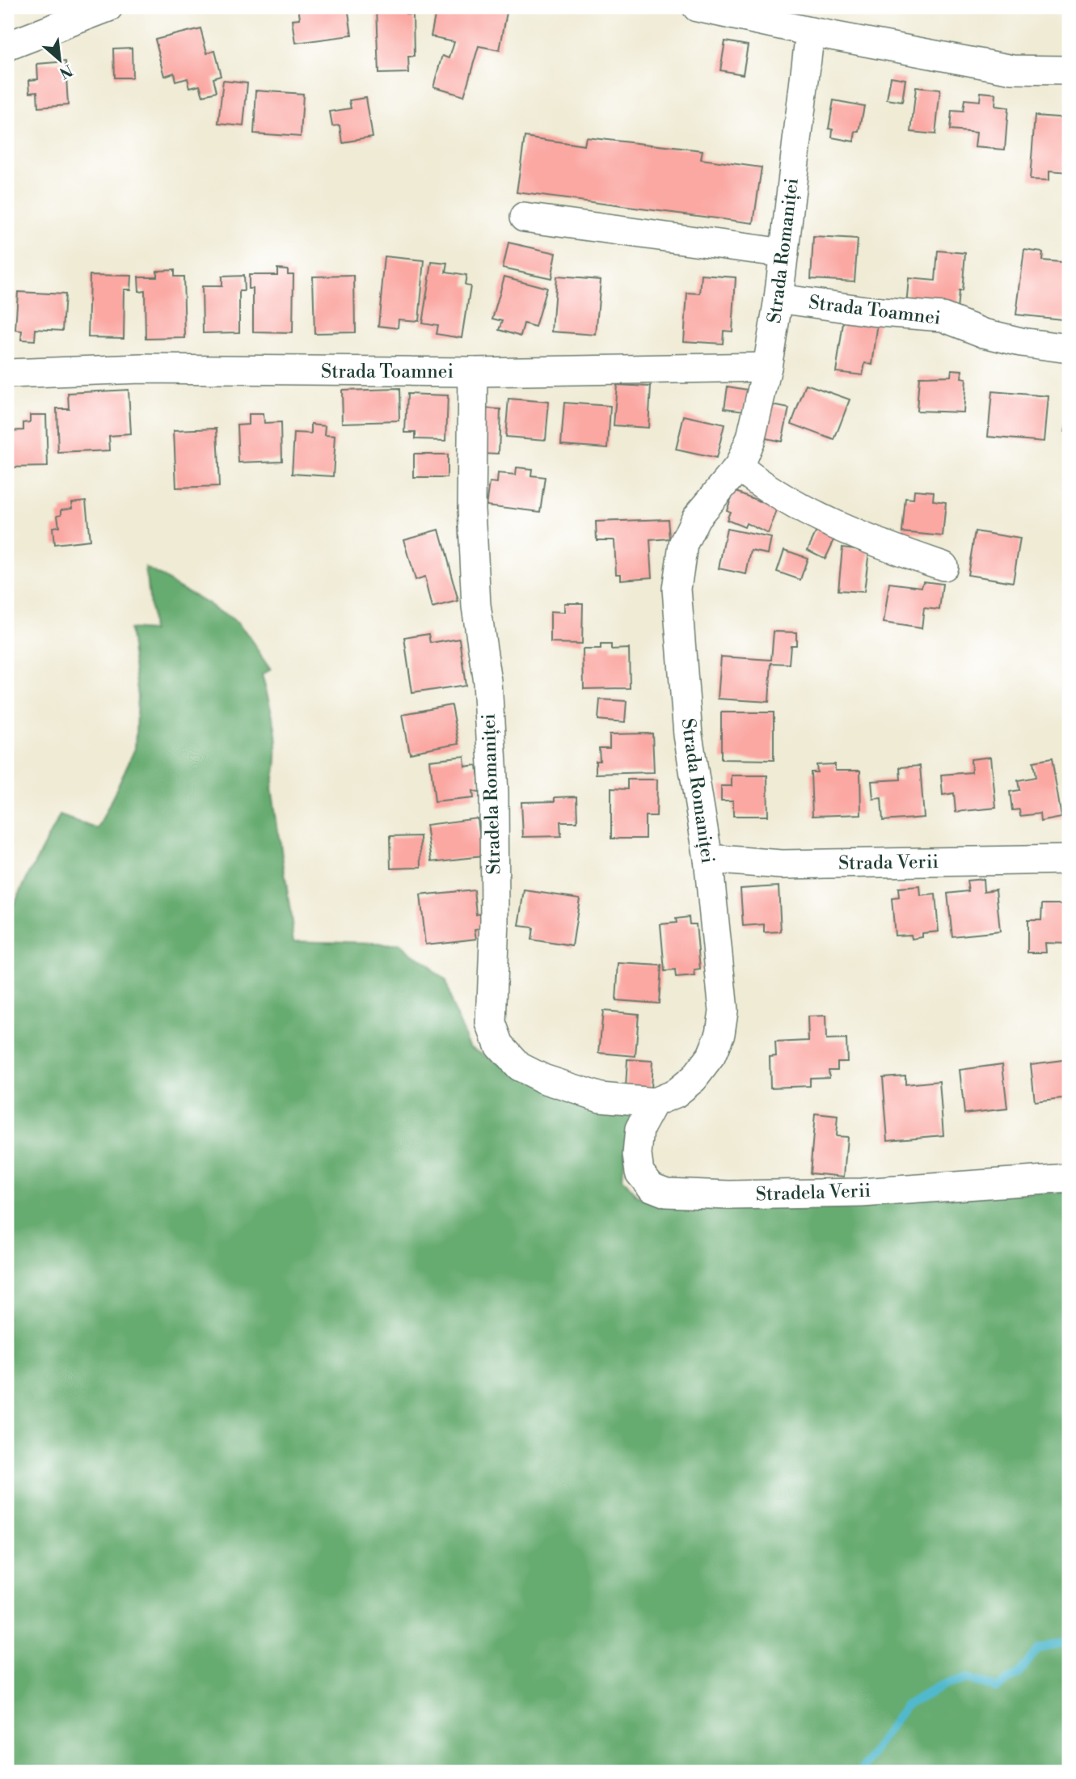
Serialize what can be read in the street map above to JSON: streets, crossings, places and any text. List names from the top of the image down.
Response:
{
  "streets": {
    "street": [
      "Strada Romaniței",
      "Strada Toamnei",
      "Stradela Romaniței",
      "Strada Verii",
      "Stradela Verii"
    ]
  },
  "crossings": [
    ["Strada Romaniței", "Strada Toamnei"],
    ["Strada Romaniței", "Stradela Romaniței"],
    ["Strada Romaniței", "Strada Verii"],
    ["Strada Romaniței", "Stradela Verii"],
    ["Strada Toamnei", "Stradela Romaniței"],
    ["Stradela Romaniței", "Stradela Verii"]
  ],
  "north": "bottom right"
}
